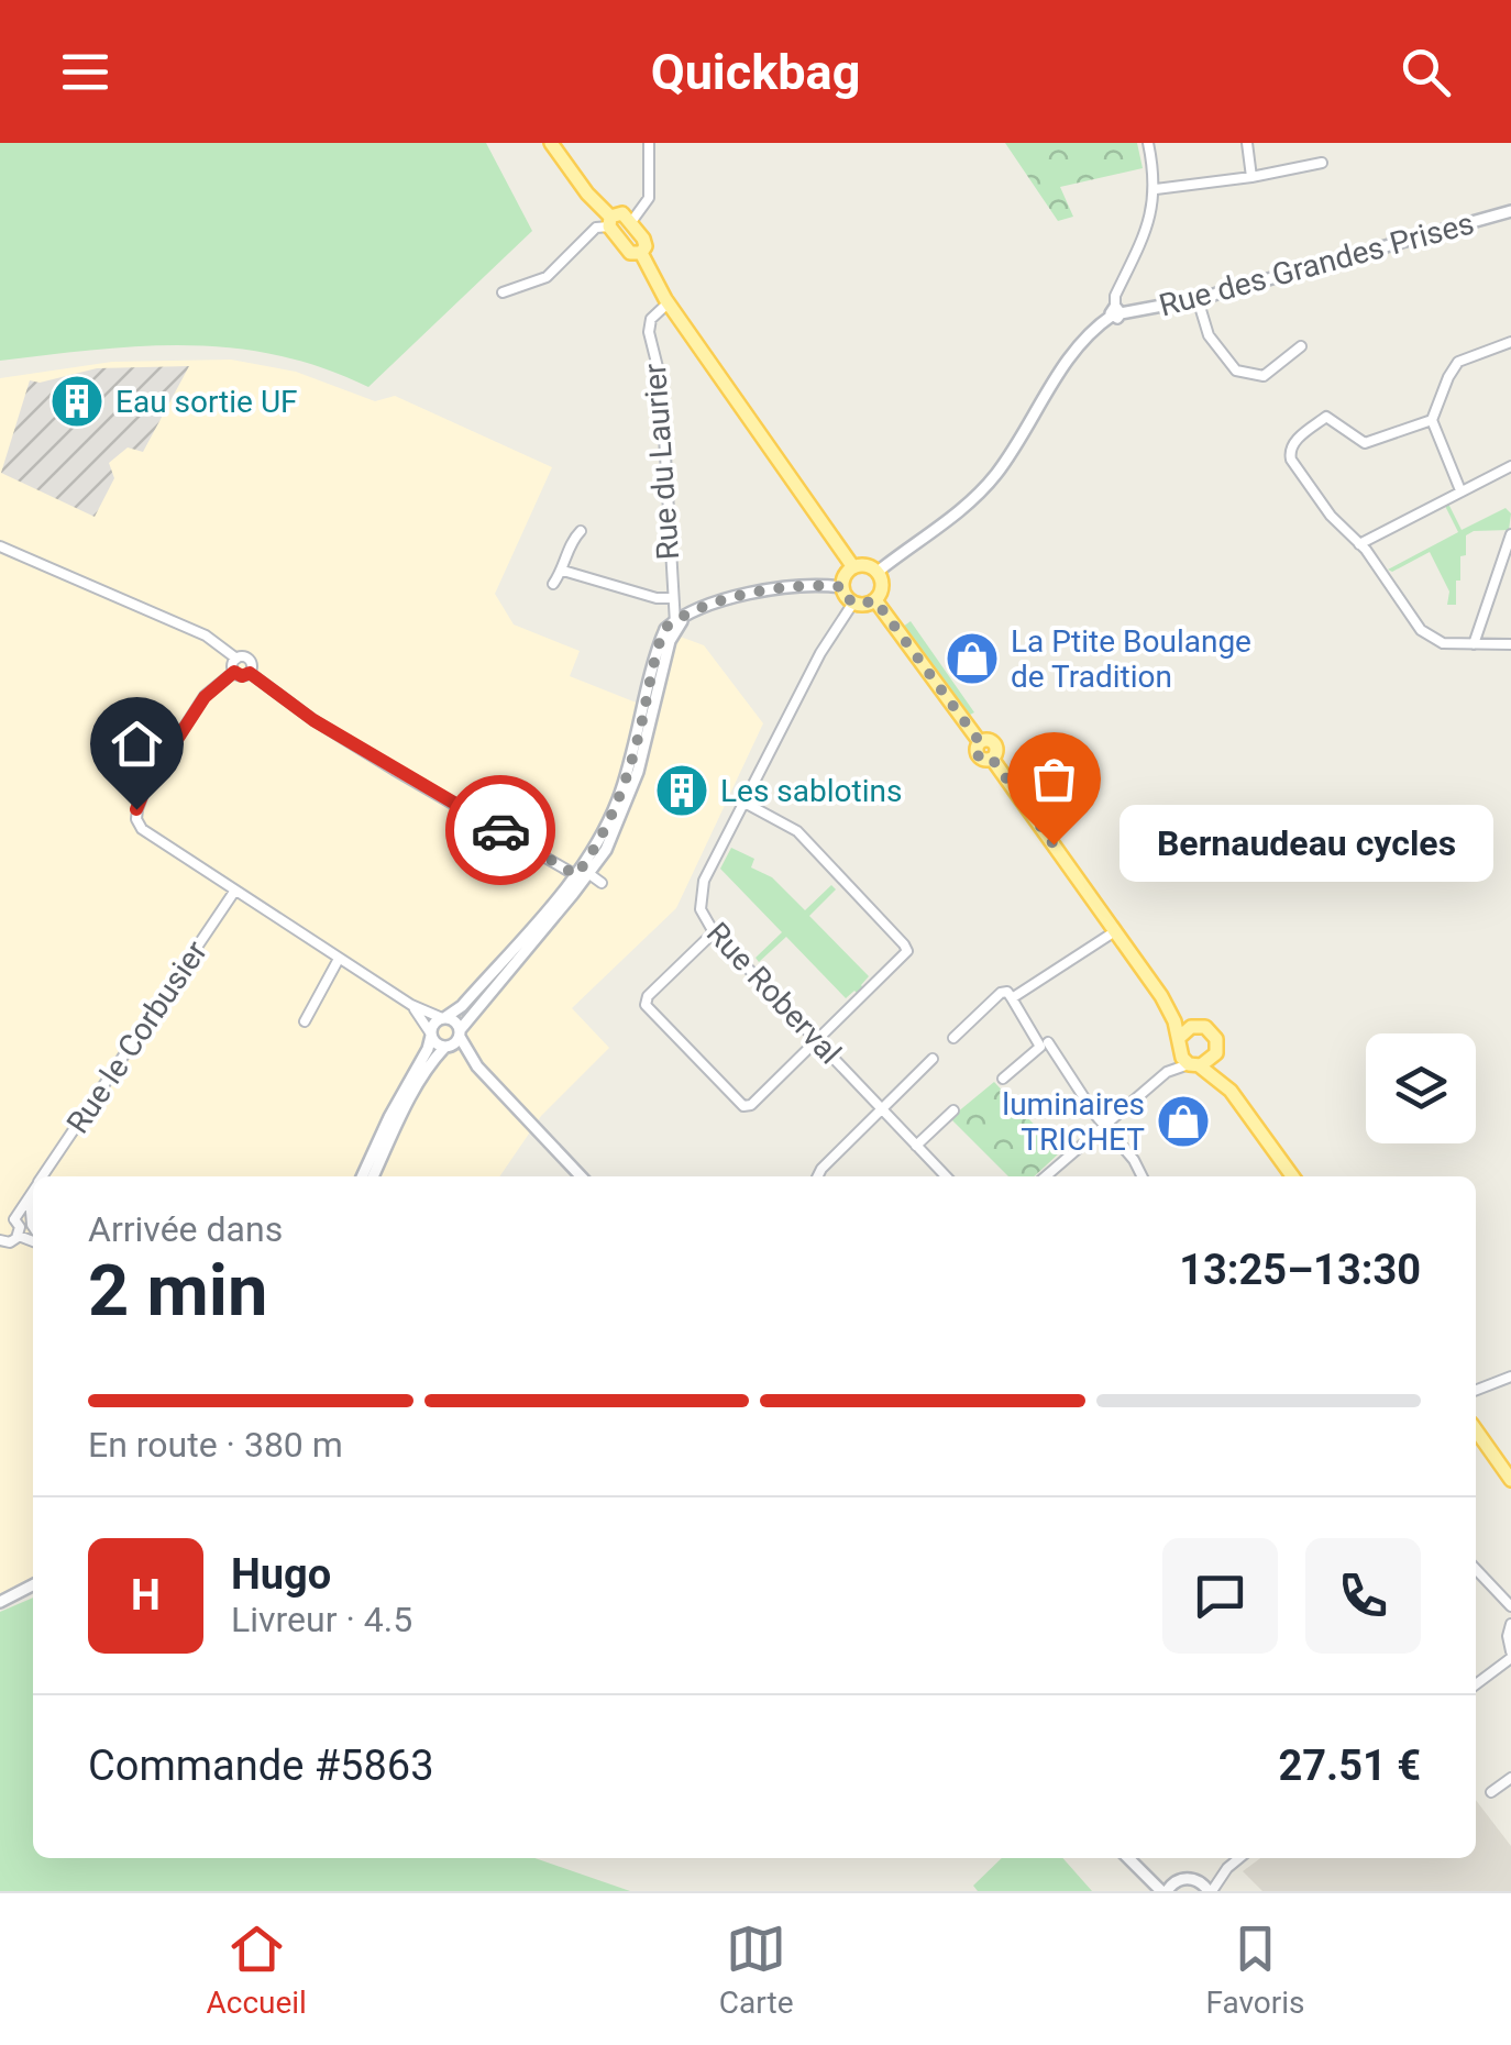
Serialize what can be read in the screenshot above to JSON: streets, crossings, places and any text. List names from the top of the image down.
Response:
{
  "streets": {
    "street": [
      "Rue des Grandes Prises",
      "Rue du Laurier",
      "Rue Roberval",
      "Rue le Corbusier"
    ]
  },
  "places": {
    "building": ["Eau sortie UF", "Les sablotins"],
    "shop": ["La Ptite Boulange de Tradition", "luminaires TRICHET"],
    "other": ["Bernaudeau cycles"]
  },
  "page": {
    "header": "Quickbag",
    "bubble": "Bernaudeau cycles",
    "heading": ["2 min", "Arrivée dans", "13:25–13:30"],
    "panel": [
      "Hugo",
      "Livreur · 4.5",
      "Commande #5863",
      "27.51 €"
    ],
    "bar": "En route · 380 m",
    "round": "H",
    "tabs": ["Accueil", "Carte", "Favoris"]
  }
}
